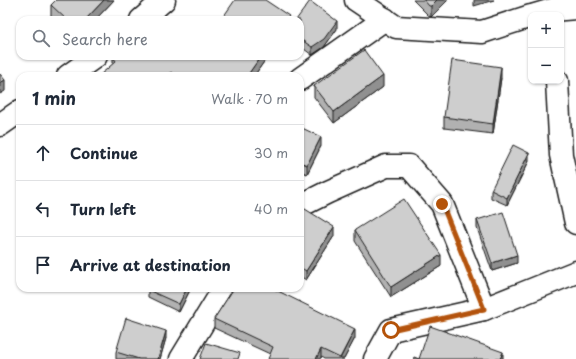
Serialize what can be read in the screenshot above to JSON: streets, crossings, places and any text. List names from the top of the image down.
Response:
{
  "page": {
    "map_buttons": ["+", "−"],
    "search": "Search here",
    "heading": ["1 min", "Walk · 70 m"],
    "list": [
      ["Continue", "30 m"],
      ["Turn left", "40 m"],
      "Arrive at destination"
    ]
  }
}
